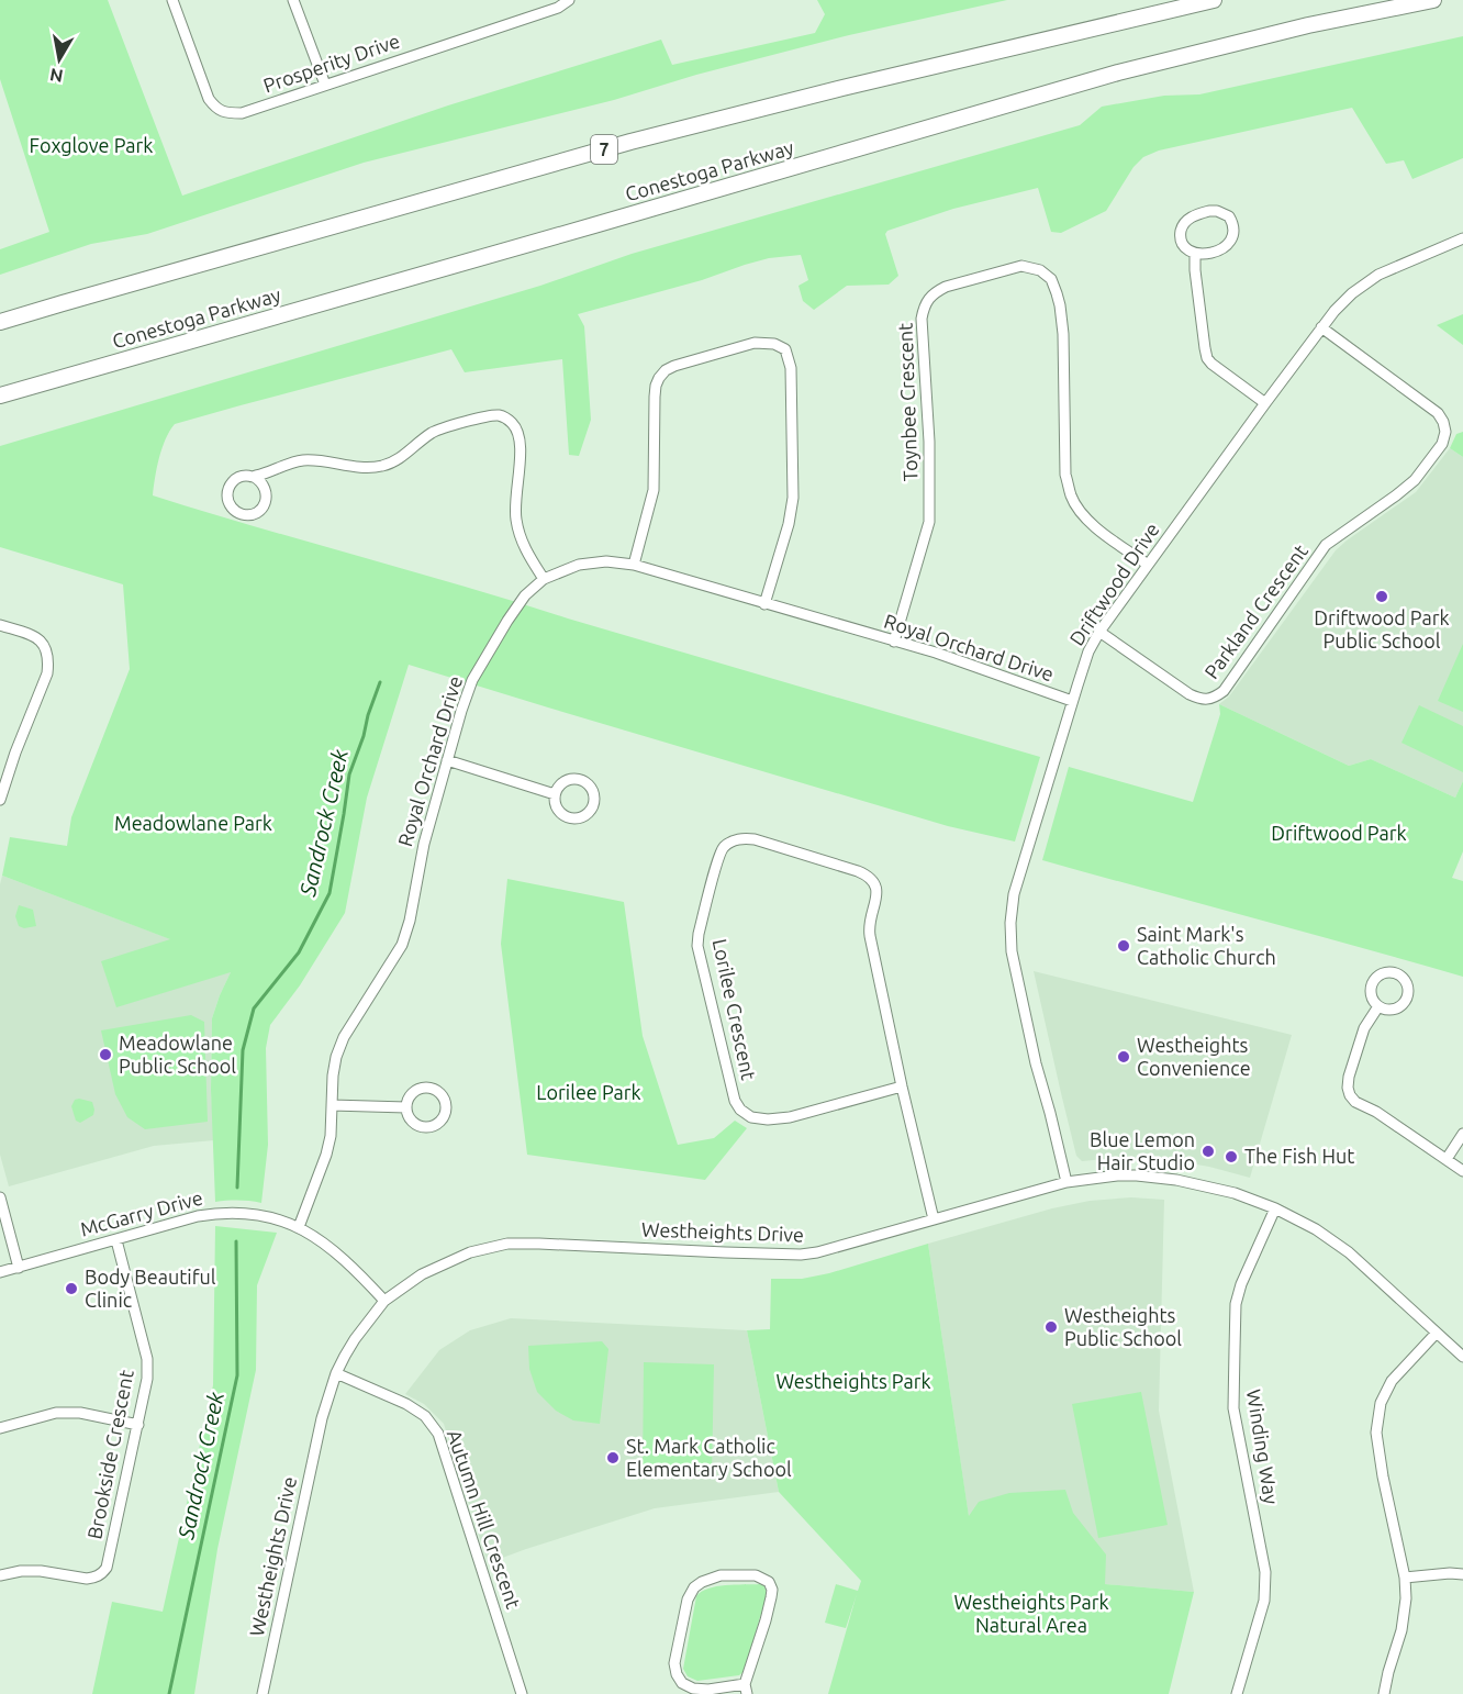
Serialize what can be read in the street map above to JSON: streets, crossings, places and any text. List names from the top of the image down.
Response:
{
  "streets": {
    "highway": ["7", "Conestoga Parkway"],
    "street": [
      "Prosperity Drive",
      "Toynbee Crescent",
      "Driftwood Drive",
      "Parkland Crescent",
      "Royal Orchard Drive",
      "Lorilee Crescent",
      "McGarry Drive",
      "Westheights Drive",
      "Winding Way",
      "Brookside Crescent",
      "Autumn Hill Crescent"
    ]
  },
  "crossings": [
    ["Toynbee Crescent", "Driftwood Drive"],
    ["Toynbee Crescent", "Royal Orchard Drive"],
    ["Driftwood Drive", "Parkland Crescent"],
    ["Driftwood Drive", "Royal Orchard Drive"],
    ["Driftwood Drive", "Westheights Drive"],
    ["Royal Orchard Drive", "McGarry Drive"],
    ["Lorilee Crescent", "Westheights Drive"],
    ["McGarry Drive", "Westheights Drive"],
    ["McGarry Drive", "Brookside Crescent"],
    ["Westheights Drive", "Winding Way"],
    ["Westheights Drive", "Autumn Hill Crescent"]
  ],
  "water": ["Sandrock Creek"],
  "parks": [
    "Foxglove Park",
    "Meadowlane Park",
    "Driftwood Park",
    "Lorilee Park",
    "Westheights Park",
    "Westheights Park Natural Area"
  ],
  "places": [
    "Driftwood Park Public School",
    "Saint Mark's Catholic Church",
    "Meadowlane Public School",
    "Westheights Convenience",
    "Blue Lemon Hair Studio",
    "The Fish Hut",
    "Body Beautiful Clinic",
    "Westheights Public School",
    "St. Mark Catholic Elementary School"
  ],
  "north": "bottom"
}
